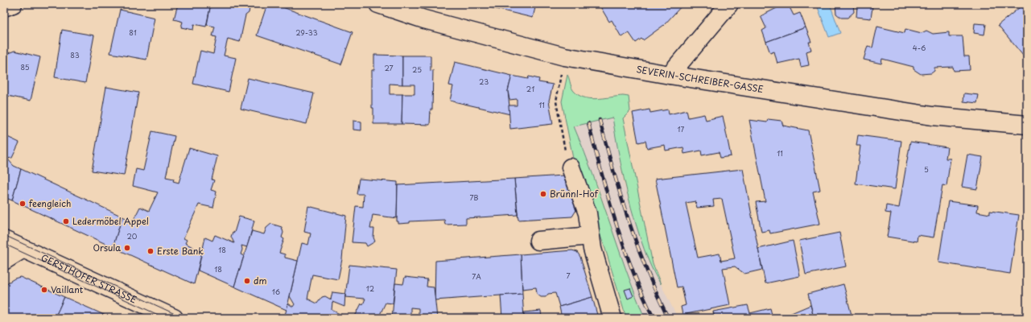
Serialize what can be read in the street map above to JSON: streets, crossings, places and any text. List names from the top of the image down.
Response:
{
  "streets": {
    "street": ["SEVERIN-SCHREIBER-GASSE", "GERSTHOFER STRASSE"]
  },
  "places": [
    "Brünnl-Hof",
    "feengleich",
    "Ledermöbel Appel",
    "Orsula",
    "Erste Bank",
    "dm",
    "Vaillant"
  ],
  "house_numbers": [
    "81",
    "29-33",
    "4-6",
    "83",
    "85",
    "27",
    "25",
    "23",
    "21",
    "11",
    "17",
    "11",
    "5",
    "7B",
    "20",
    "18",
    "18",
    "7",
    "7A",
    "12",
    "16"
  ]
}
